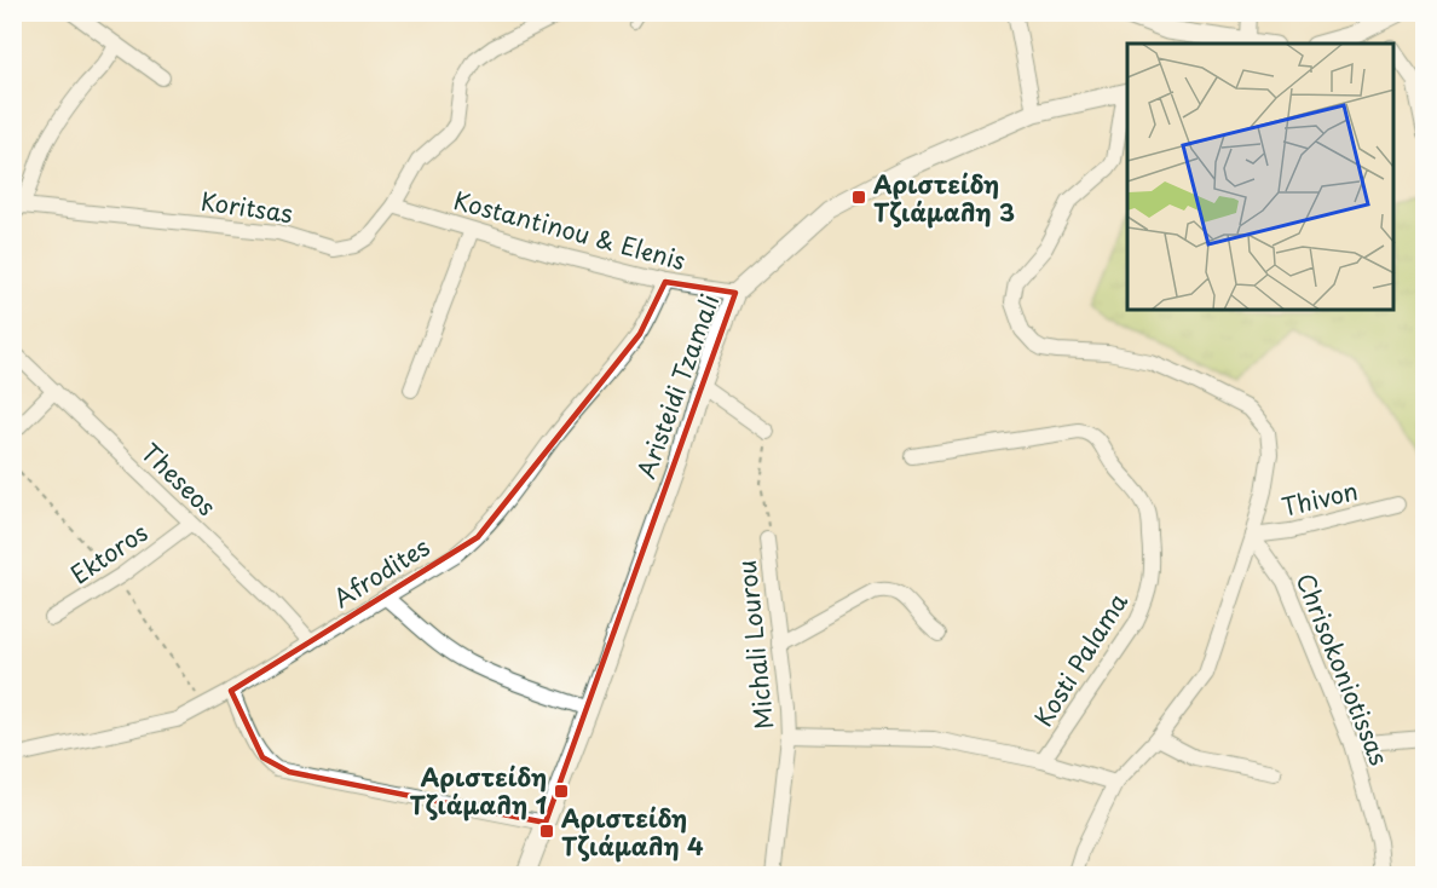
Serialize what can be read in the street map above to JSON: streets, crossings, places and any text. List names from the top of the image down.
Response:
{
  "streets": {
    "street": [
      "Koritsas",
      "Kostantinou & Elenis",
      "Aristeidi Tzamali",
      "Theseos",
      "Thivon",
      "Ektoros",
      "Afrodites",
      "Michali Lourou",
      "Kosti Palama",
      "Chrisokoniotissas"
    ]
  },
  "crossings": [
    ["Koritsas", "Kostantinou & Elenis"],
    ["Kostantinou & Elenis", "Aristeidi Tzamali"],
    ["Kostantinou & Elenis", "Afrodites"],
    ["Theseos", "Ektoros"],
    ["Theseos", "Afrodites"],
    ["Thivon", "Chrisokoniotissas"]
  ],
  "places": {
    "transit": ["Αριστείδη Τζιάμαλη 3", "Αριστείδη Τζιάμαλη 1", "Αριστείδη Τζιάμαλη 4"]
  }
}
